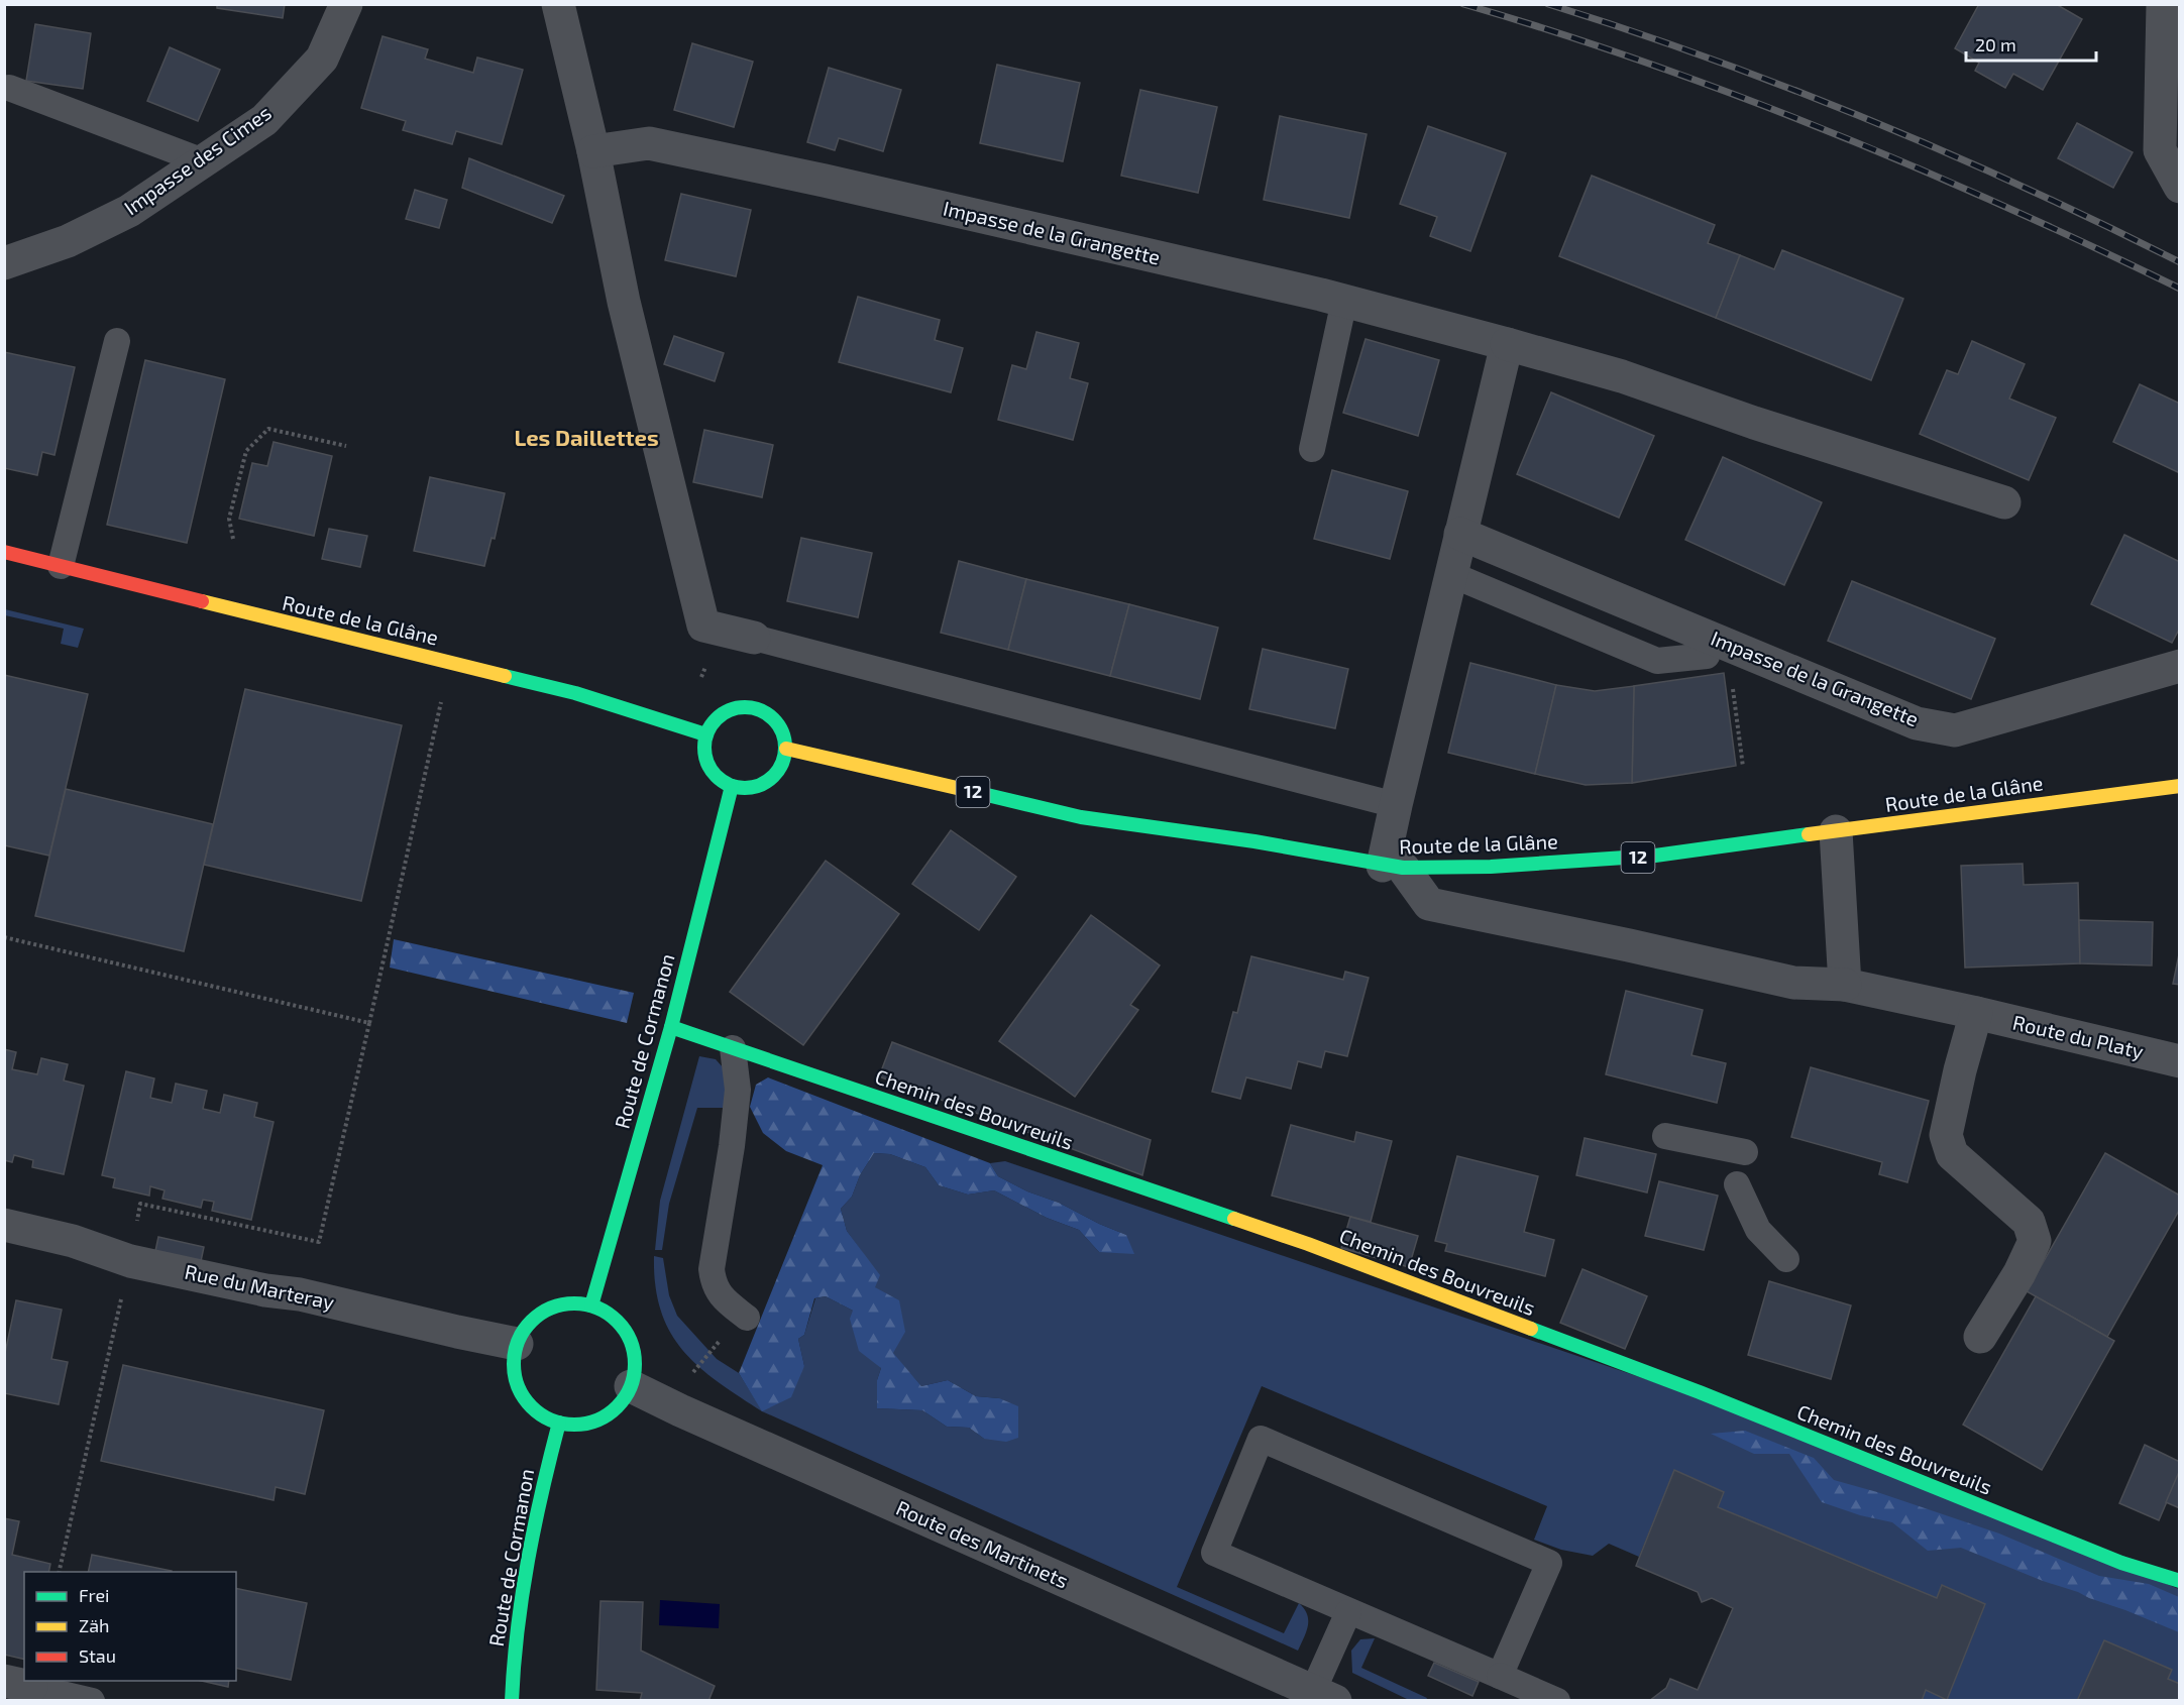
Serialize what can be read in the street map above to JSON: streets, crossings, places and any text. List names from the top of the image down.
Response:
{
  "streets": {
    "main road": [
      "Route de la Glâne",
      "12",
      "Route de Cormanon",
      "Chemin des Bouvreuils"
    ],
    "street": [
      "Impasse des Cimes",
      "Impasse de la Grangette",
      "Route du Platy",
      "Rue du Marteray",
      "Route des Martinets"
    ]
  },
  "crossings": [
    ["Route de la Glâne", "Route du Platy"],
    ["Route de la Glâne", "Route de Cormanon"],
    ["Route de Cormanon", "Chemin des Bouvreuils"],
    ["Route de Cormanon", "Rue du Marteray"],
    ["Route de Cormanon", "Route des Martinets"],
    ["Rue du Marteray", "Route des Martinets"]
  ],
  "districts": ["Les Daillettes"],
  "legend": ["Frei", "Zäh", "Stau"],
  "scale_bar": "20 m"
}
